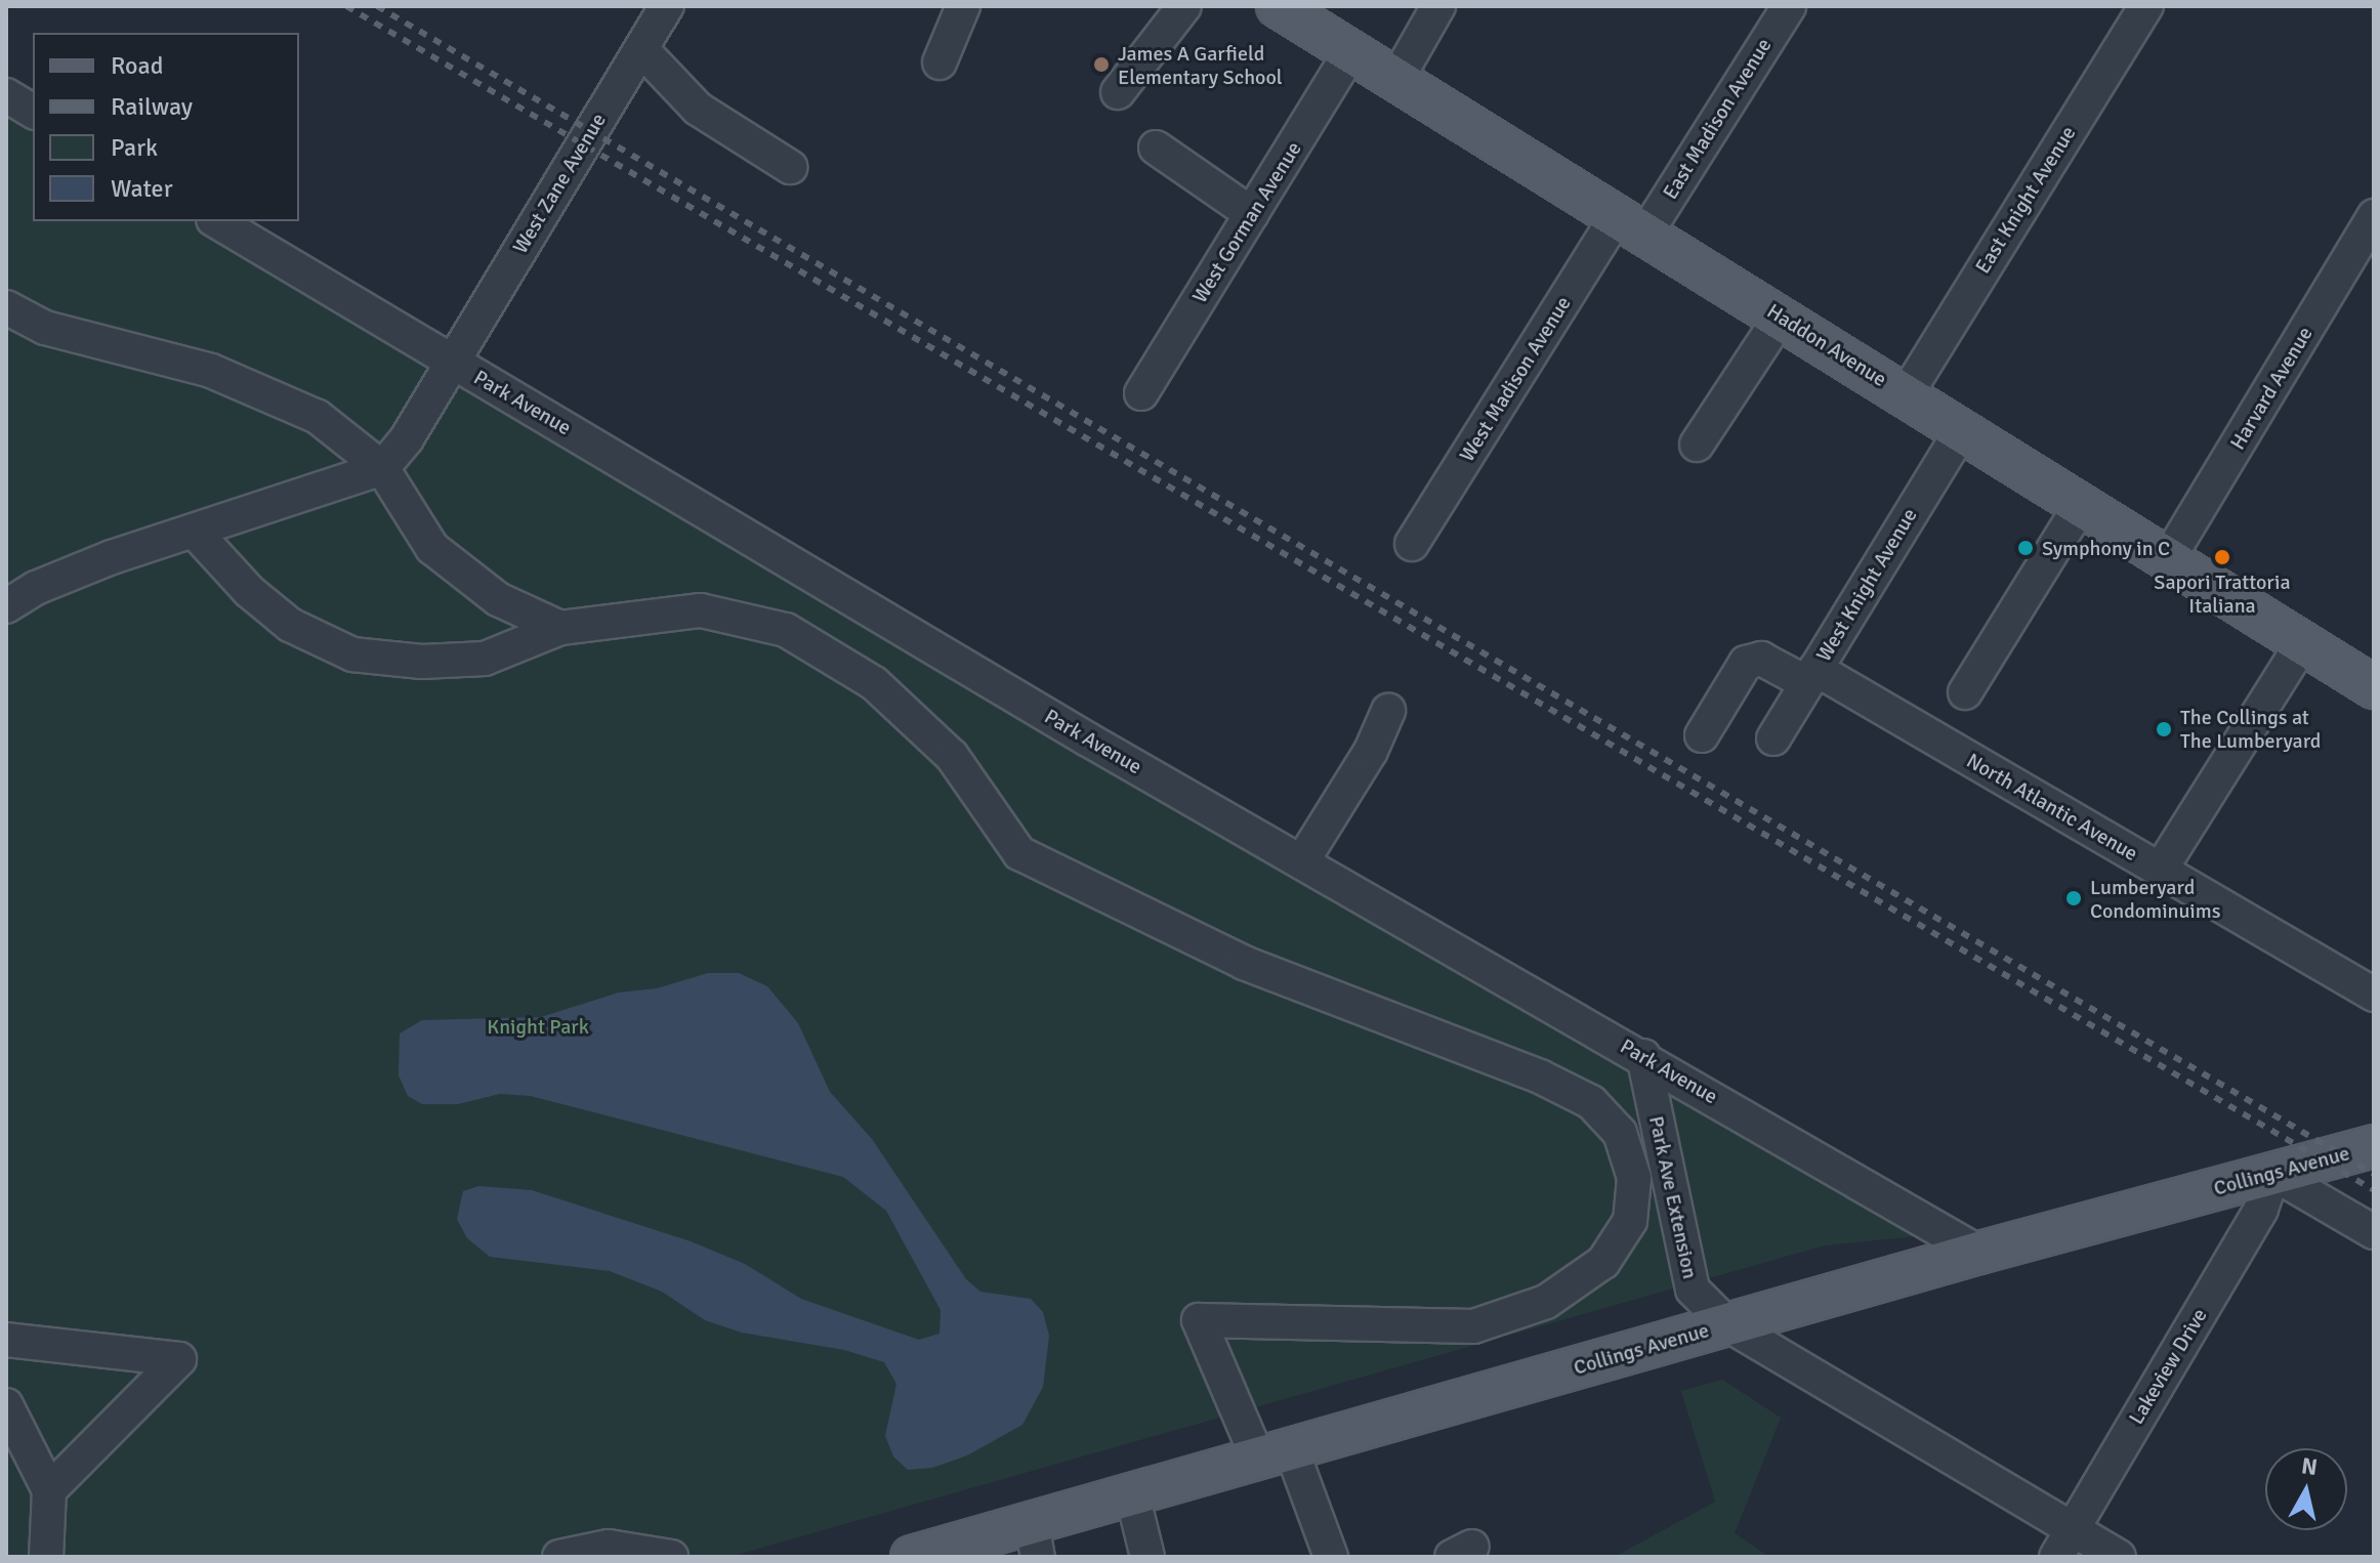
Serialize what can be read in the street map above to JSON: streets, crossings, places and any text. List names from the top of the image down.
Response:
{
  "streets": {
    "main road": ["Haddon Avenue", "Collings Avenue"],
    "street": [
      "East Madison Avenue",
      "West Zane Avenue",
      "East Knight Avenue",
      "West Gorman Avenue",
      "West Madison Avenue",
      "Harvard Avenue",
      "Park Avenue",
      "West Knight Avenue",
      "North Atlantic Avenue",
      "Park Ave Extension",
      "Lakeview Drive"
    ]
  },
  "crossings": [
    ["East Madison Avenue", "Haddon Avenue"],
    ["East Madison Avenue", "West Madison Avenue"],
    ["West Zane Avenue", "Park Avenue"],
    ["East Knight Avenue", "Haddon Avenue"],
    ["West Gorman Avenue", "Haddon Avenue"],
    ["Haddon Avenue", "West Madison Avenue"],
    ["Haddon Avenue", "Harvard Avenue"],
    ["Haddon Avenue", "West Knight Avenue"],
    ["Park Avenue", "Collings Avenue"],
    ["Park Avenue", "Park Ave Extension"],
    ["West Knight Avenue", "North Atlantic Avenue"],
    ["Collings Avenue", "Park Ave Extension"],
    ["Collings Avenue", "Lakeview Drive"]
  ],
  "parks": ["Knight Park"],
  "places": [
    "James A Garfield Elementary School",
    "Symphony in C",
    "Sapori Trattoria Italiana",
    "The Collings at The Lumberyard",
    "Lumberyard Condominuims"
  ],
  "legend": [
    "Road",
    "Railway",
    "Park",
    "Water"
  ],
  "north": "top"
}
